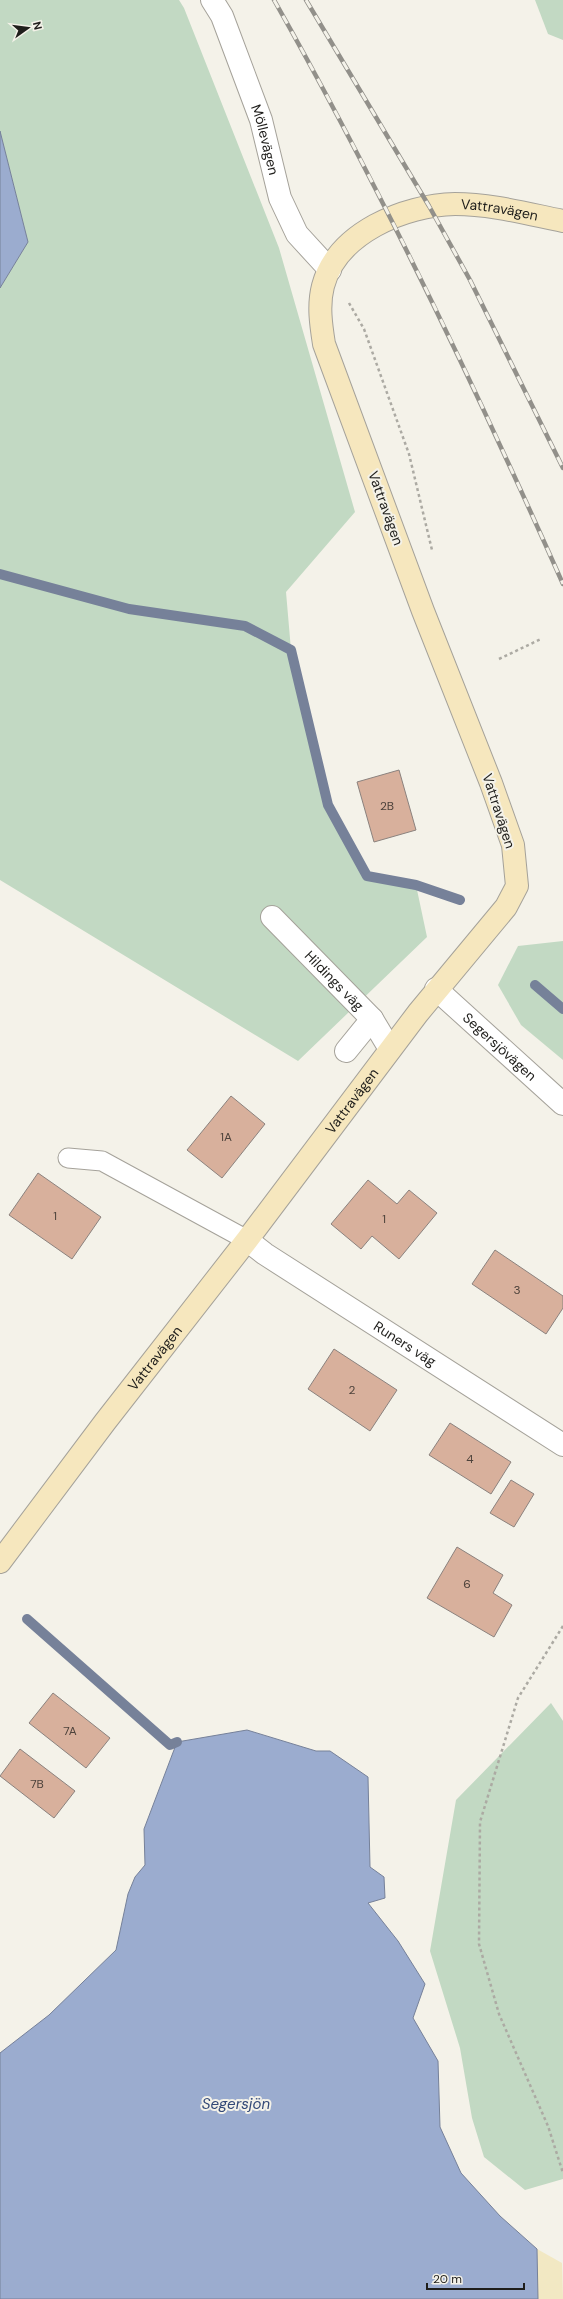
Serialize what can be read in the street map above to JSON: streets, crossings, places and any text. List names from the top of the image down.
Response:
{
  "streets": {
    "street": [
      "Möllevägen",
      "Vattravägen",
      "Hildings väg",
      "Segersjövägen",
      "Runers väg"
    ]
  },
  "crossings": [
    ["Möllevägen", "Vattravägen"],
    ["Vattravägen", "Hildings väg"],
    ["Vattravägen", "Segersjövägen"],
    ["Vattravägen", "Runers väg"]
  ],
  "water": ["Segersjön"],
  "house_numbers": [
    "2B",
    "1A",
    "1",
    "1",
    "3",
    "2",
    "4",
    "6",
    "7A",
    "7B"
  ],
  "scale_bar": "20 m",
  "north": "right"
}
